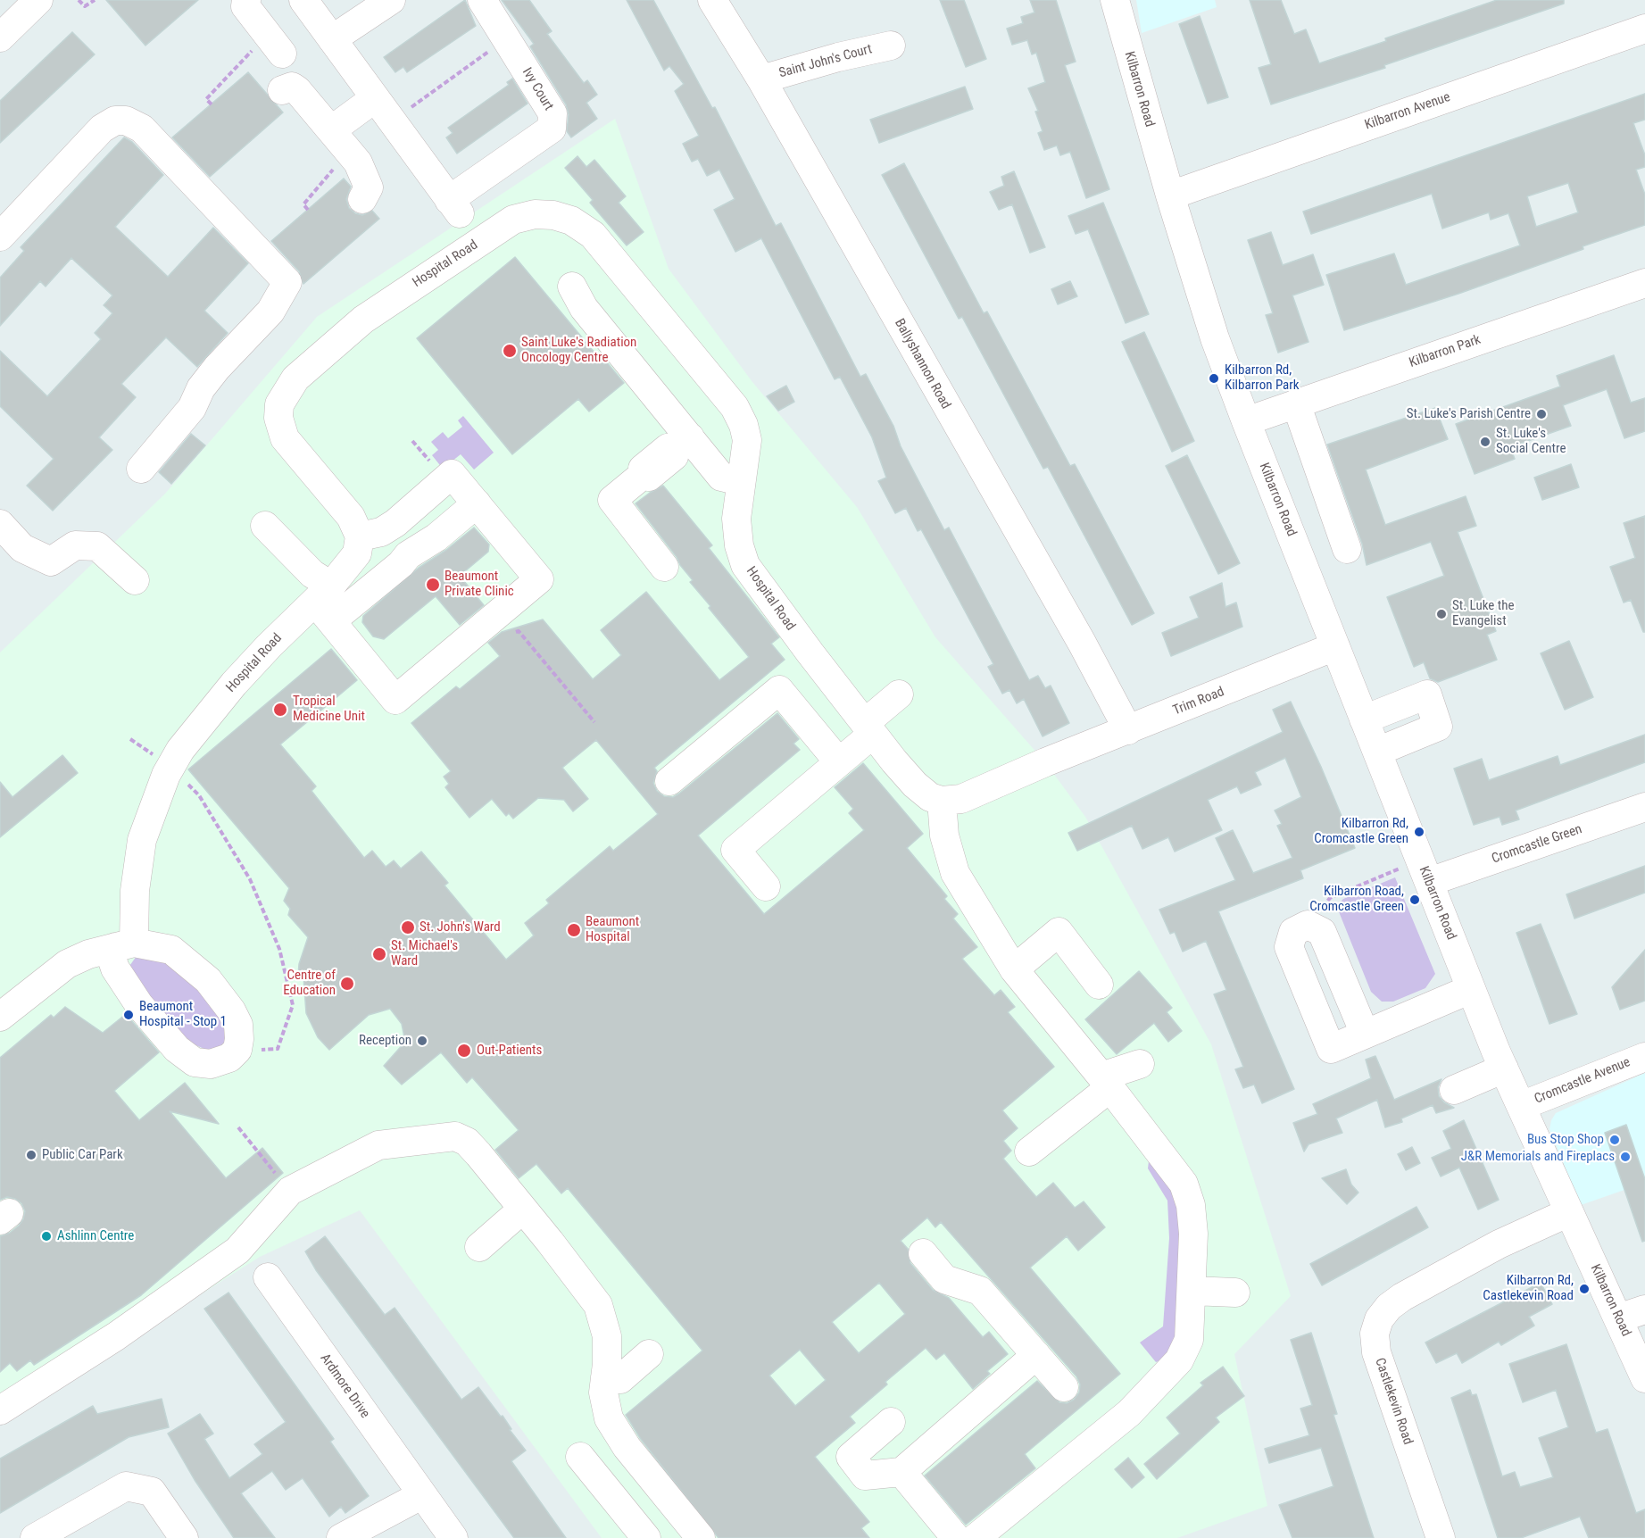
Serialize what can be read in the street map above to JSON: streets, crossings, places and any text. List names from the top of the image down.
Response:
{
  "streets": {
    "street": [
      "Saint John's Court",
      "Ivy Court",
      "Kilbarron Road",
      "Kilbarron Avenue",
      "Hospital Road",
      "Kilbarron Park",
      "Ballyshannon Road",
      "Trim Road",
      "Cromcastle Green",
      "Cromcastle Avenue",
      "Ardmore Drive",
      "Castlekevin Road"
    ]
  },
  "crossings": [
    ["Saint John's Court", "Ballyshannon Road"],
    ["Kilbarron Road", "Kilbarron Avenue"],
    ["Kilbarron Road", "Kilbarron Park"],
    ["Kilbarron Road", "Trim Road"],
    ["Kilbarron Road", "Cromcastle Green"],
    ["Kilbarron Road", "Cromcastle Avenue"],
    ["Kilbarron Road", "Castlekevin Road"],
    ["Hospital Road", "Trim Road"],
    ["Ballyshannon Road", "Trim Road"]
  ],
  "places": [
    "Saint Luke's Radiation Oncology Centre",
    "Kilbarron Rd, Kilbarron Park",
    "St. Luke's Parish Centre",
    "St. Luke's Social Centre",
    "Beaumont Private Clinic",
    "St. Luke the Evangelist",
    "Tropical Medicine Unit",
    "Kilbarron Rd, Cromcastle Green",
    "Kilbarron Road, Cromcastle Green",
    "St. John's Ward",
    "Beaumont Hospital",
    "St. Michael's Ward",
    "Centre of Education",
    "Beaumont Hospital - Stop 1",
    "Reception",
    "Out-Patients",
    "Bus Stop Shop",
    "Public Car Park",
    "J&R Memorials and Fireplacs",
    "Ashlinn Centre",
    "Kilbarron Rd, Castlekevin Road"
  ]
}
